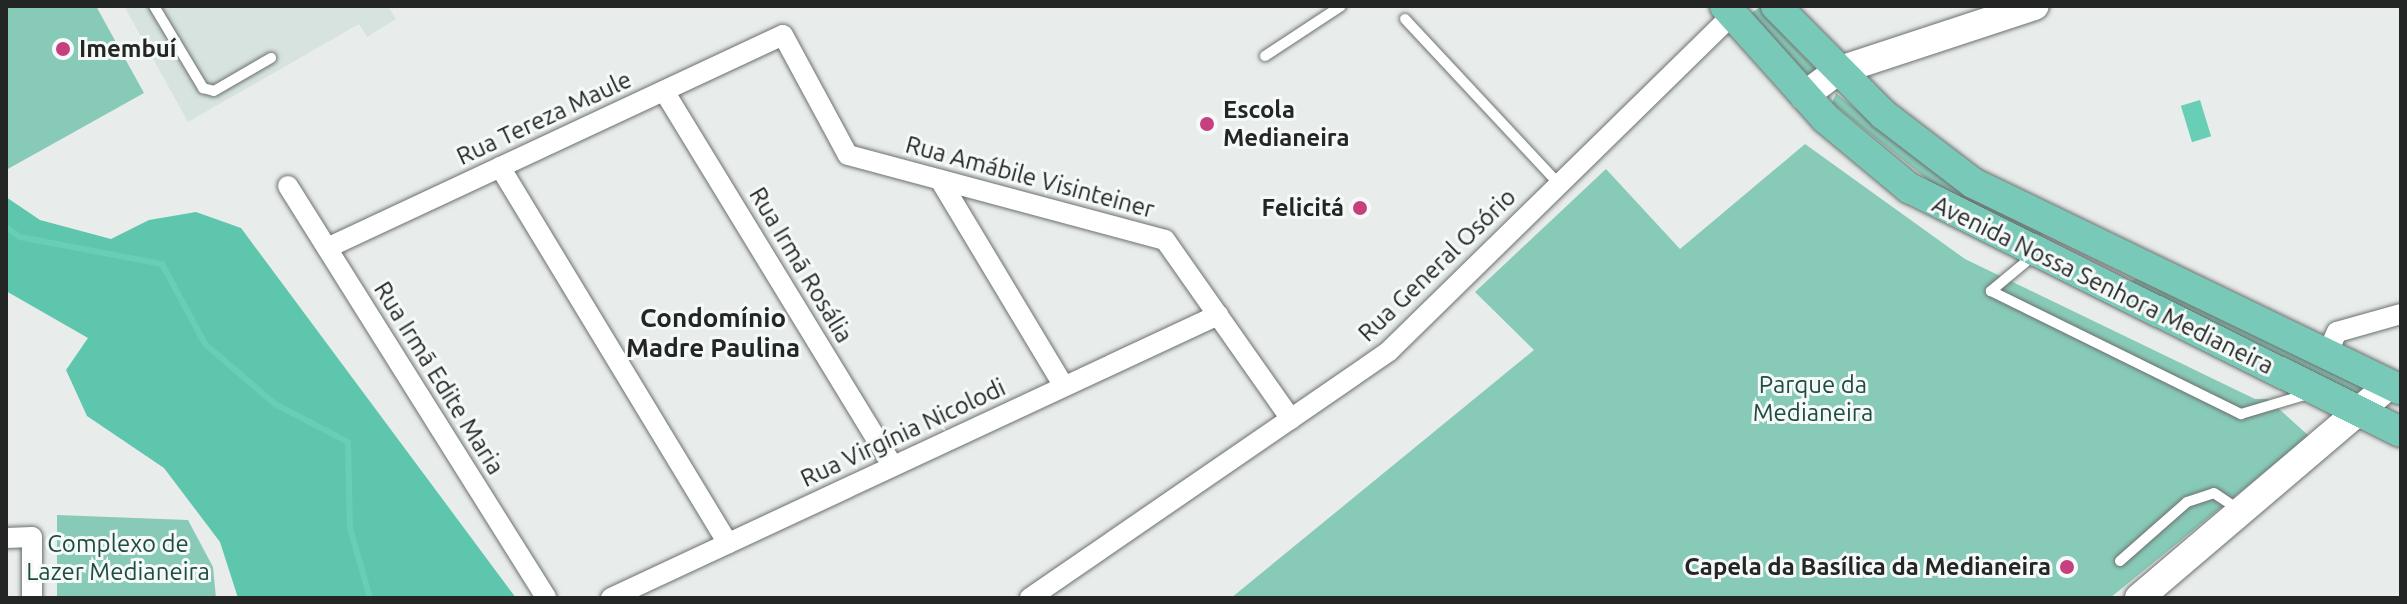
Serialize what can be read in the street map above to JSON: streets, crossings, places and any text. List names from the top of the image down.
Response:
{
  "streets": {
    "main road": ["Avenida Nossa Senhora Medianeira"],
    "street": [
      "Rua Tereza Maule",
      "Rua Amábile Visinteiner",
      "Rua Irmã Rosália",
      "Rua General Osório",
      "Rua Irmã Edite Maria",
      "Rua Virgínia Nicolodi"
    ]
  },
  "crossings": [
    ["Rua Tereza Maule", "Rua Amábile Visinteiner"],
    ["Rua Tereza Maule", "Rua Irmã Rosália"],
    ["Rua Tereza Maule", "Rua Irmã Edite Maria"],
    ["Rua Amábile Visinteiner", "Rua General Osório"],
    ["Rua Amábile Visinteiner", "Rua Virgínia Nicolodi"],
    ["Rua Irmã Rosália", "Rua Virgínia Nicolodi"],
    ["Rua General Osório", "Avenida Nossa Senhora Medianeira"]
  ],
  "districts": ["Condomínio Madre Paulina"],
  "parks": ["Parque da Medianeira", "Complexo de Lazer Medianeira"],
  "places": [
    "Imembuí",
    "Escola Medianeira",
    "Felicitá",
    "Capela da Basílica da Medianeira"
  ]
}
